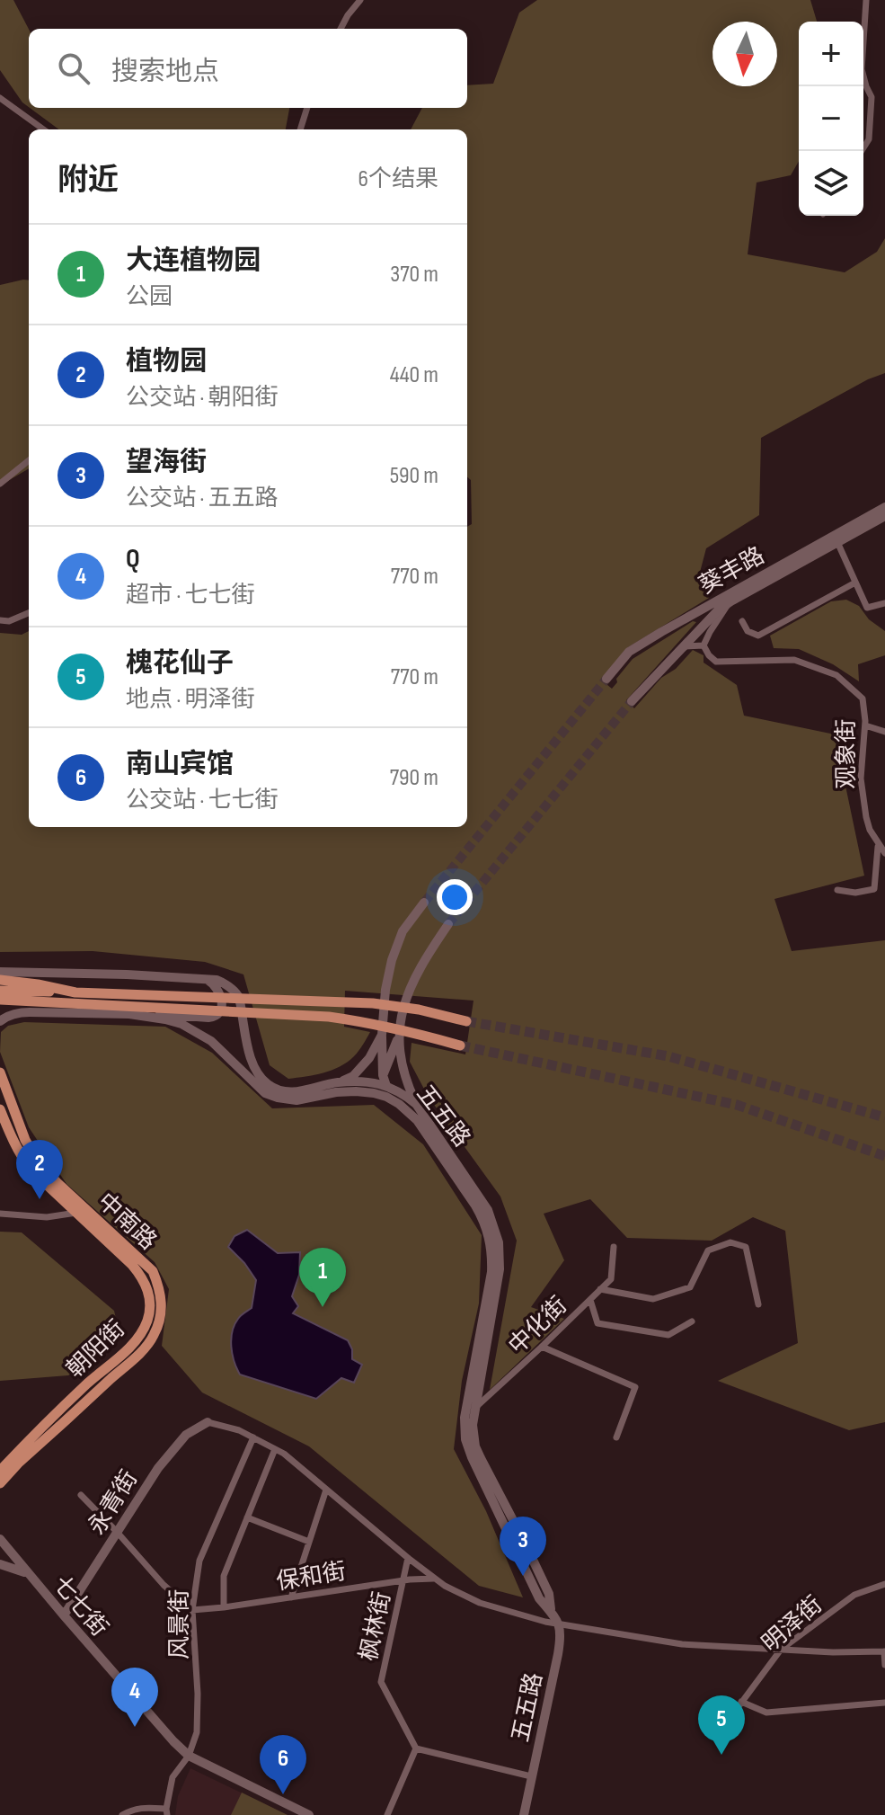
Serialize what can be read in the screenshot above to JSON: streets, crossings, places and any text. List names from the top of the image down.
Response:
{
  "streets": {
    "main road": [
      "葵丰路",
      "五五路",
      "中南路",
      "朝阳街",
      "永青街",
      "七七街"
    ],
    "street": [
      "观象街",
      "中化街",
      "保和街",
      "明泽街",
      "风景街",
      "枫林街"
    ]
  },
  "crossings": [
    ["五五路", "中化街"],
    ["永青街", "七七街"],
    ["保和街", "风景街"],
    ["保和街", "枫林街"],
    ["七七街", "风景街"]
  ],
  "north": "bottom",
  "page": {
    "map_buttons": ["+", "−"],
    "search": "搜索地点",
    "heading": ["附近", "6个结果"],
    "list": [
      {
        "mark": "1",
        "name": "大连植物园",
        "note": "公园",
        "value": "370 m"
      },
      {
        "mark": "2",
        "name": "植物园",
        "note": "公交站 · 朝阳街",
        "value": "440 m"
      },
      {
        "mark": "3",
        "name": "望海街",
        "note": "公交站 · 五五路",
        "value": "590 m"
      },
      {
        "mark": "4",
        "name": "Q",
        "note": "超市 · 七七街",
        "value": "770 m"
      },
      {
        "mark": "5",
        "name": "槐花仙子",
        "note": "地点 · 明泽街",
        "value": "770 m"
      },
      {
        "mark": "6",
        "name": "南山宾馆",
        "note": "公交站 · 七七街",
        "value": "790 m"
      }
    ],
    "pins": [
      "2",
      "1",
      "3",
      "4",
      "5",
      "6"
    ]
  }
}
